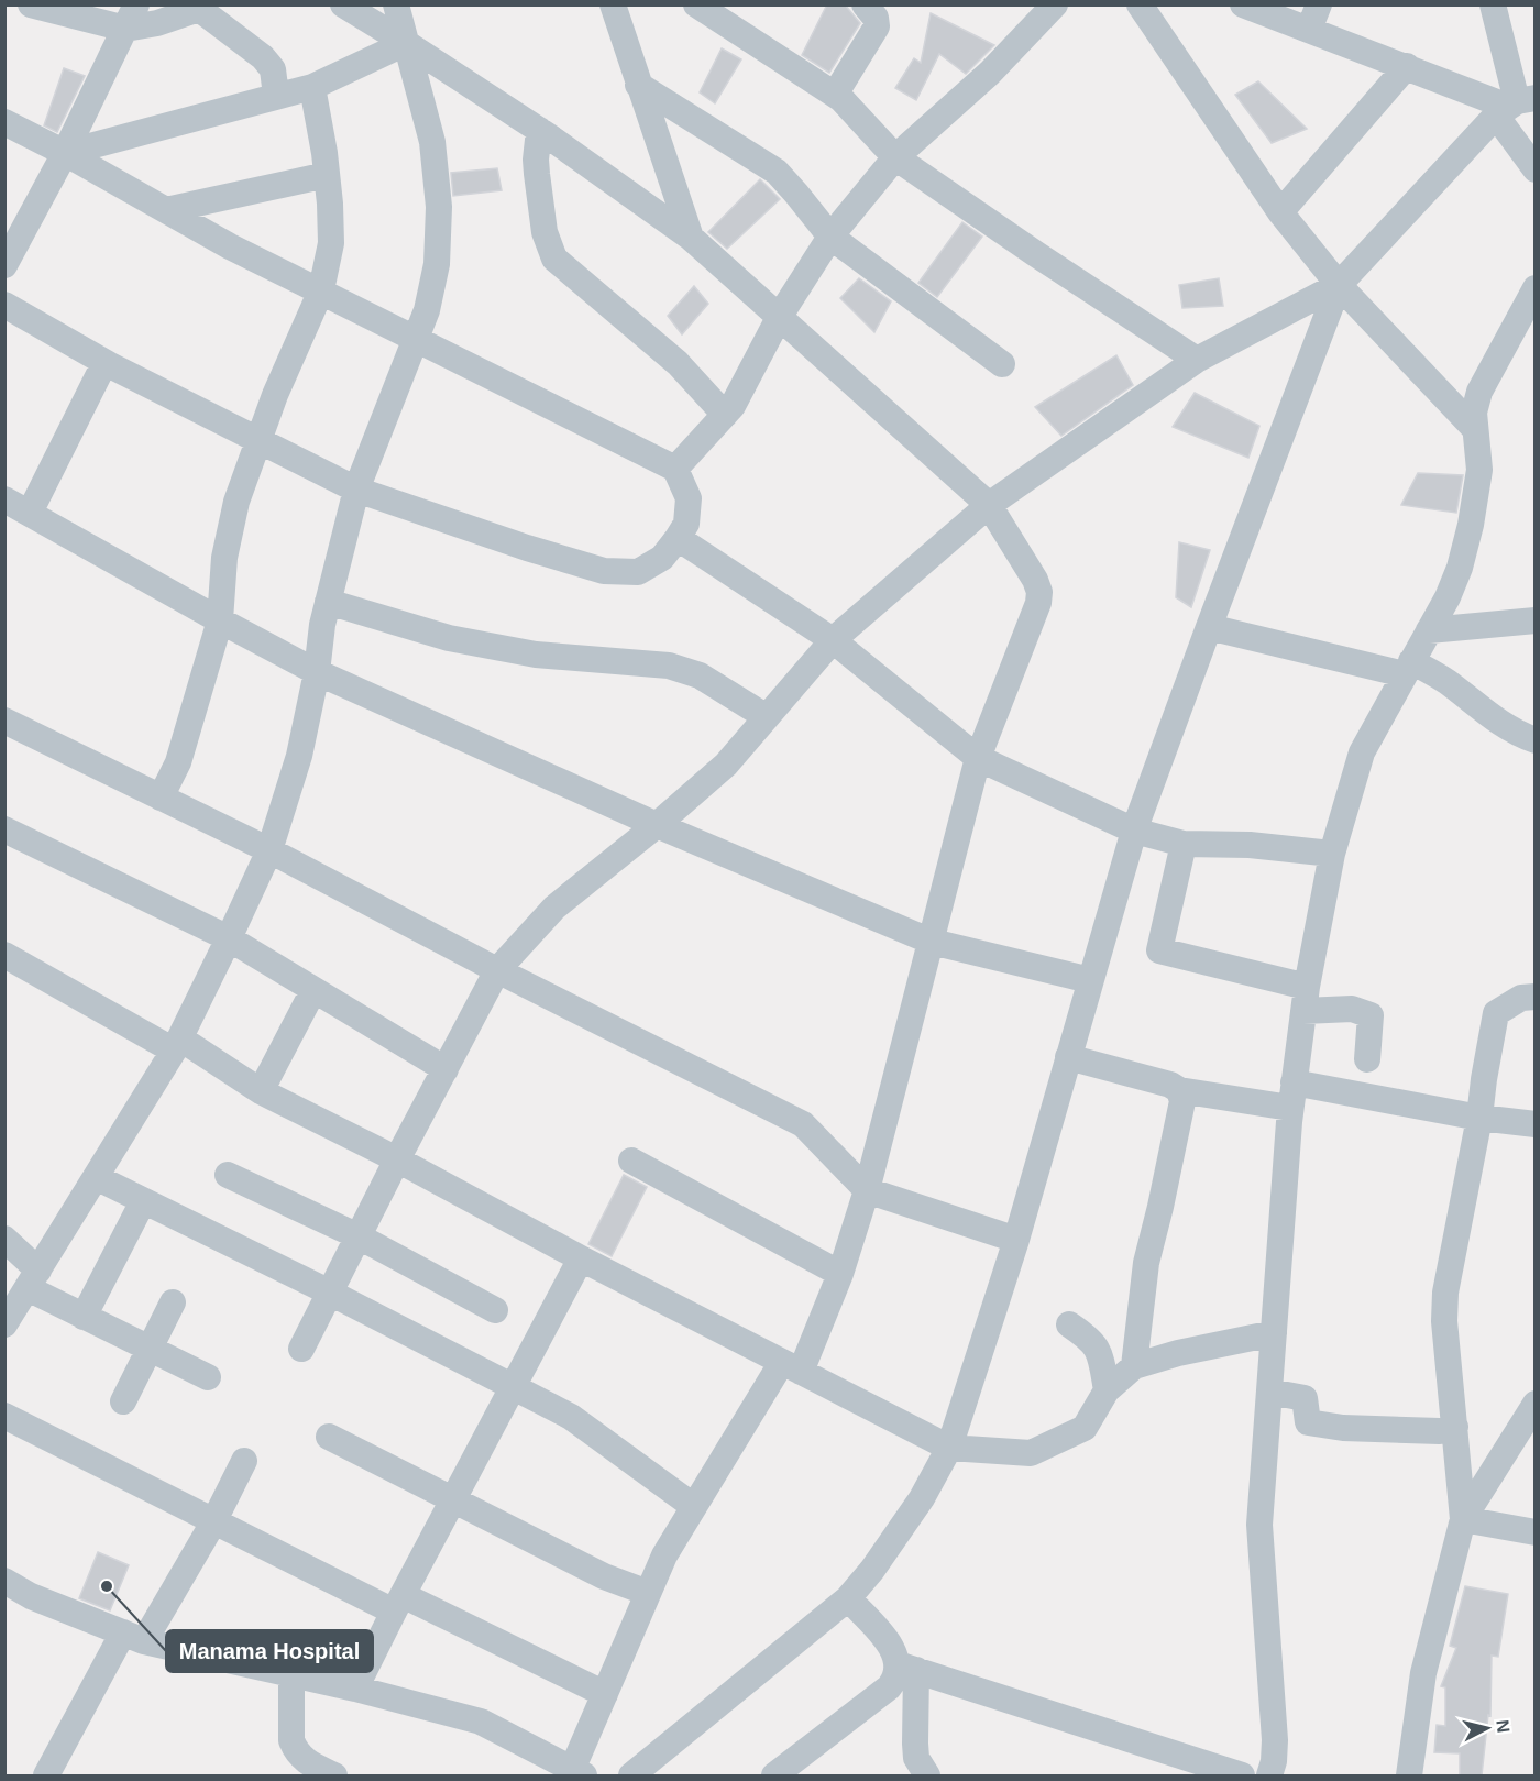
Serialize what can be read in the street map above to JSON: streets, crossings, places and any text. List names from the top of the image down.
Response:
{
  "places": ["Manama Hospital"],
  "north": "right"
}
